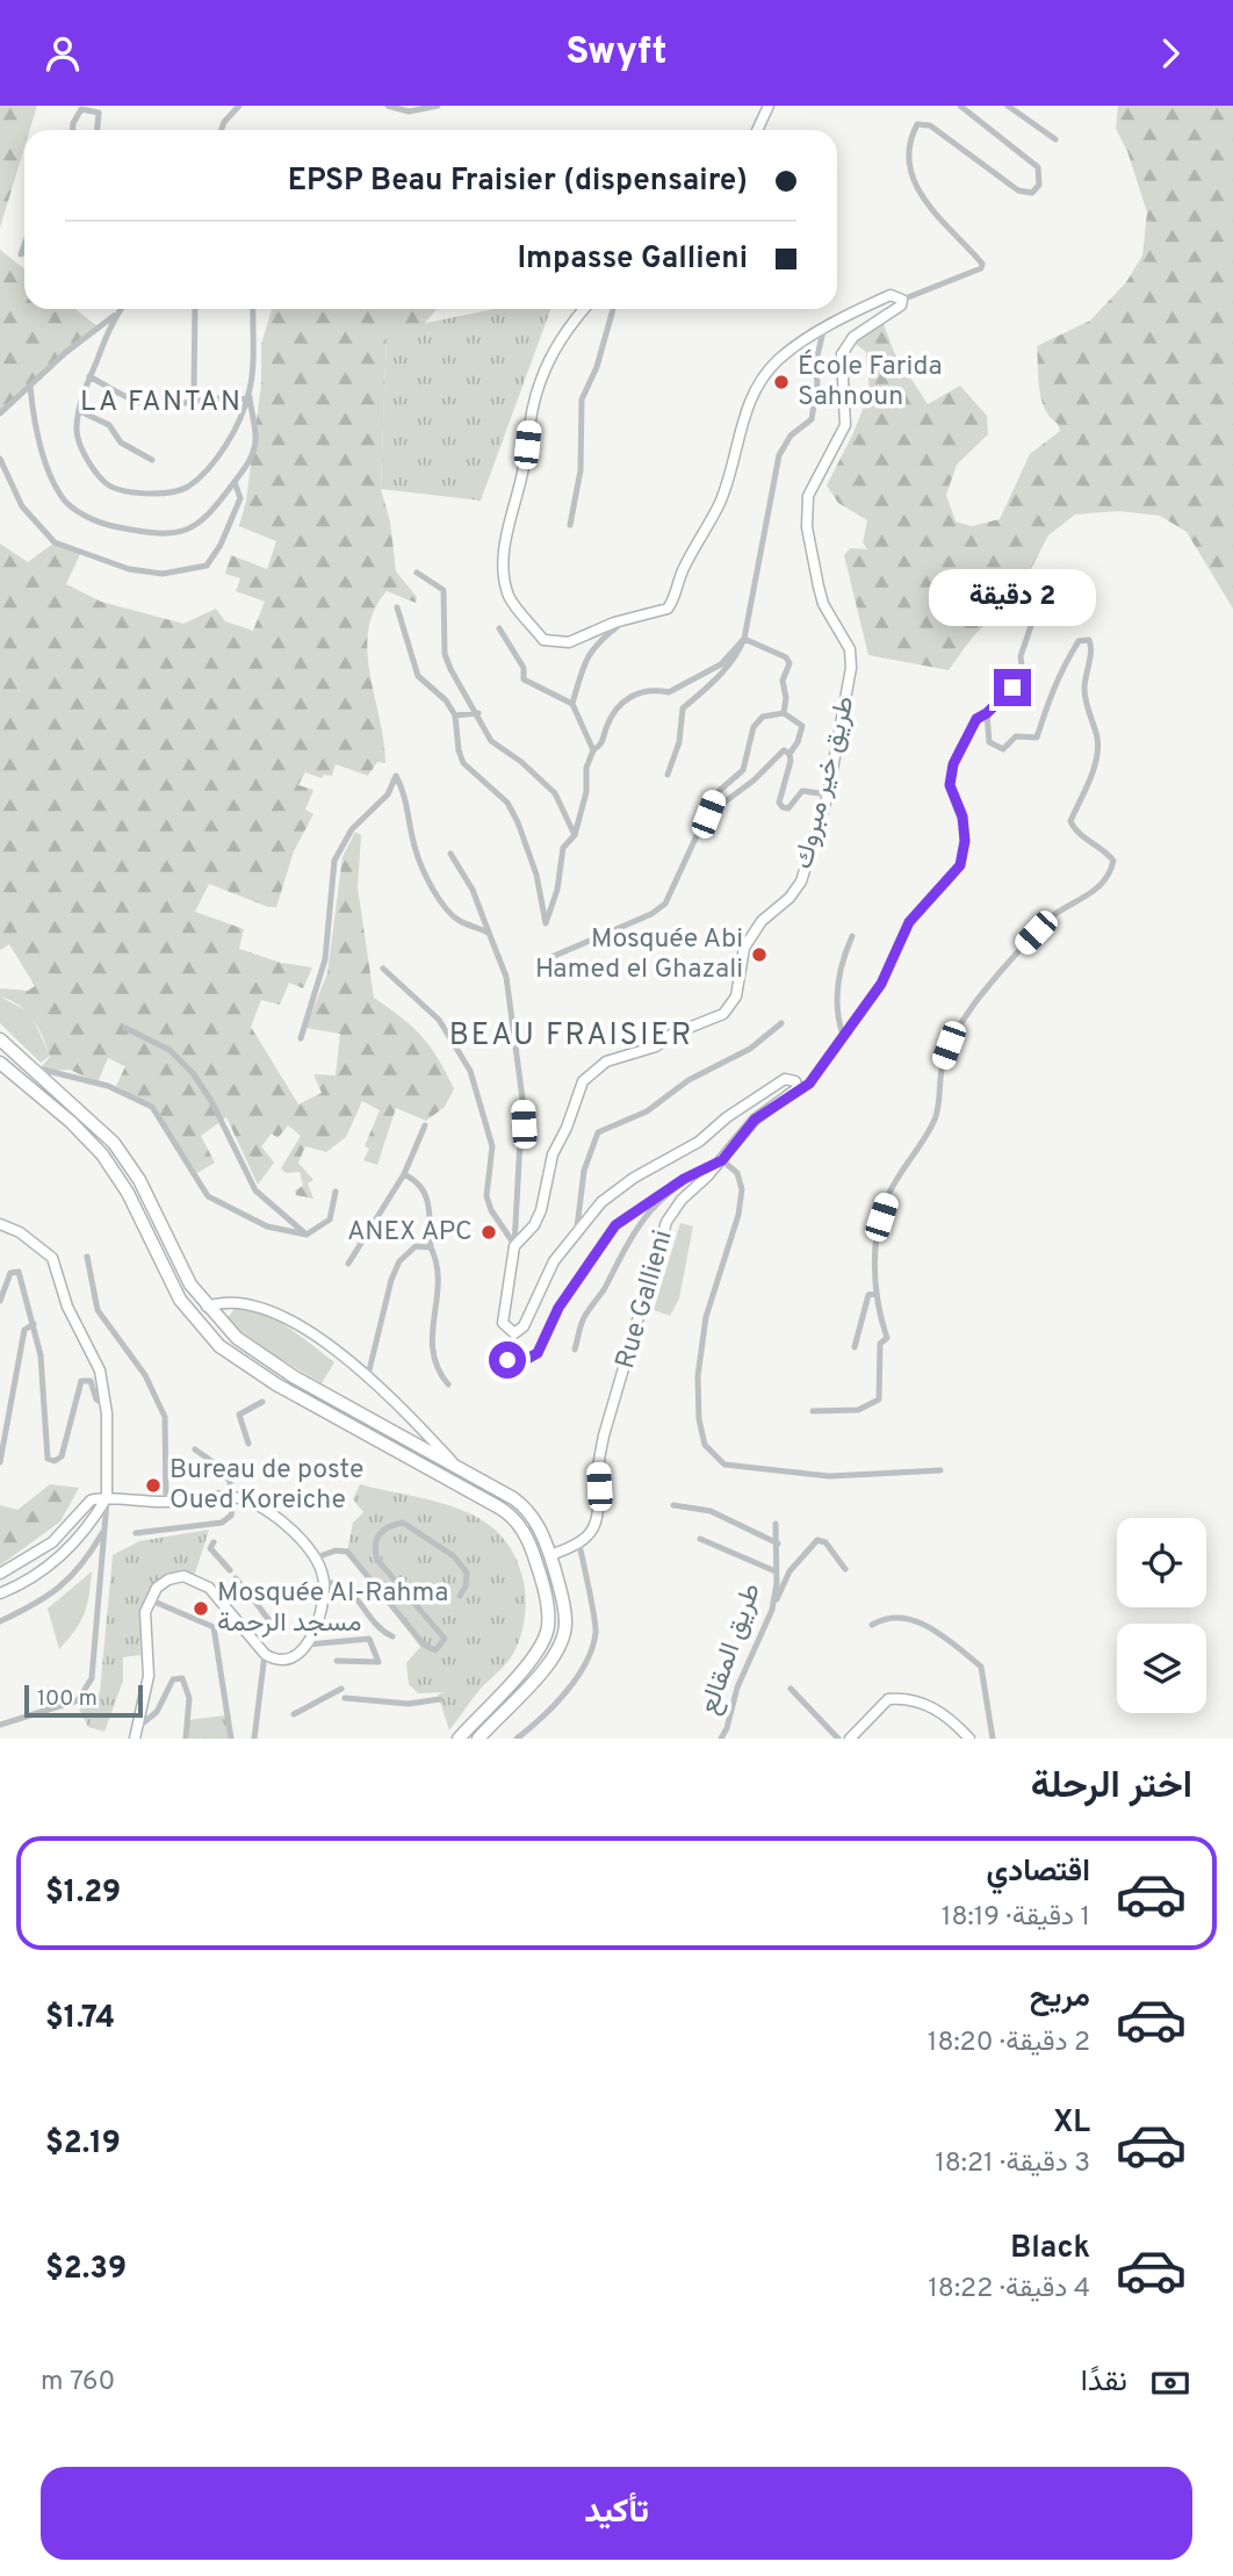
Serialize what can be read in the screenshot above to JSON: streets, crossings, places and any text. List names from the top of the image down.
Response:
{
  "streets": {
    "street": ["طريق خير مبروك", "Rue Gallieni", "طريق المقالع"]
  },
  "crossings": [
    ["طريق خير مبروك", "Rue Gallieni"]
  ],
  "districts": ["LA FANTAN", "BEAU FRAISIER"],
  "places": [
    "École Farida Sahnoun",
    "Mosquée Abi Hamed el Ghazali",
    "ANEX APC",
    "Bureau de poste Oued Koreiche",
    "Mosquée Al-Rahma مسجد الرحمة"
  ],
  "scale_bar": "100 m",
  "page": {
    "header": "Swyft",
    "banner": ["EPSP Beau Fraisier (dispensaire)", "Impasse Gallieni"],
    "bubble": "2 دقيقة",
    "scale": "100 m",
    "heading": "اختر الرحلة",
    "list": [
      {
        "name": "اقتصادي",
        "note": "1 دقيقة · 18:19",
        "value": "$1.29"
      },
      {
        "name": "مريح",
        "note": "2 دقيقة · 18:20",
        "value": "$1.74"
      },
      {
        "name": "XL",
        "note": "3 دقيقة · 18:21",
        "value": "$2.19"
      },
      {
        "name": "Black",
        "note": "4 دقيقة · 18:22",
        "value": "$2.39"
      }
    ],
    "pay": ["نقدًا", "760 m"],
    "buttons": "تأكيد"
  }
}
